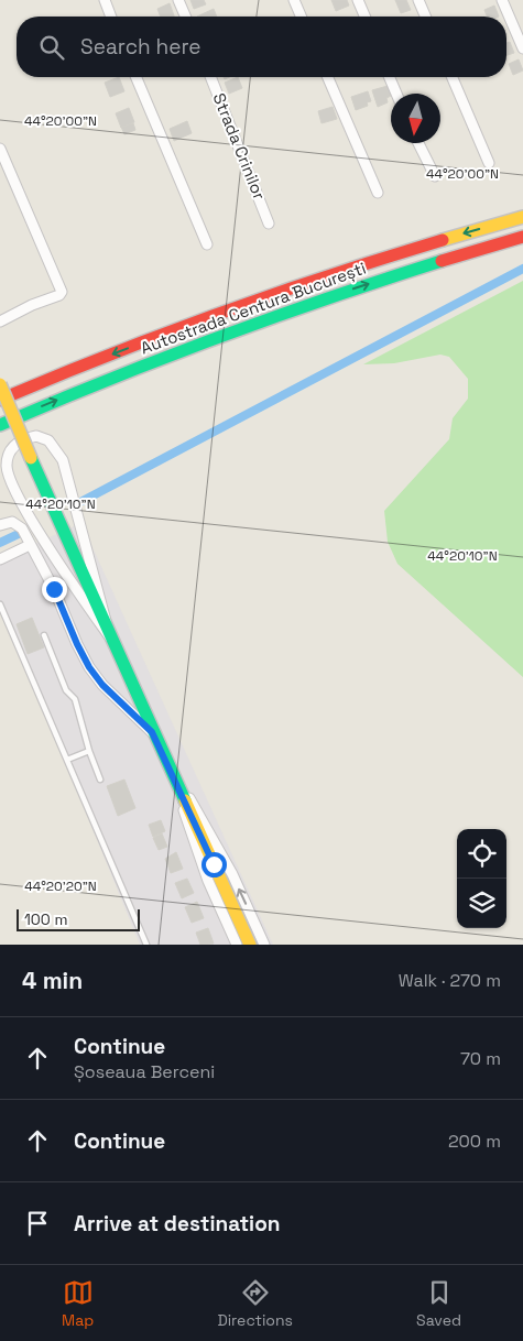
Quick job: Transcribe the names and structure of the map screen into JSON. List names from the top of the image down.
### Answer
{
  "streets": {
    "main road": ["Autostrada Centura București"],
    "street": ["Strada Crinilor"]
  },
  "scale_bar": "100 m",
  "north": "bottom",
  "page": {
    "search": "Search here",
    "scale": "100 m",
    "heading": ["4 min", "Walk · 270 m"],
    "list": [
      ["Continue", "Șoseaua Berceni", "70 m"],
      ["Continue", "200 m"],
      "Arrive at destination"
    ],
    "nav": ["Map", "Directions", "Saved"]
  },
  "coordinates": ["44°20'00\"N", "44°20'10\"N", "44°20'20\"N"]
}
